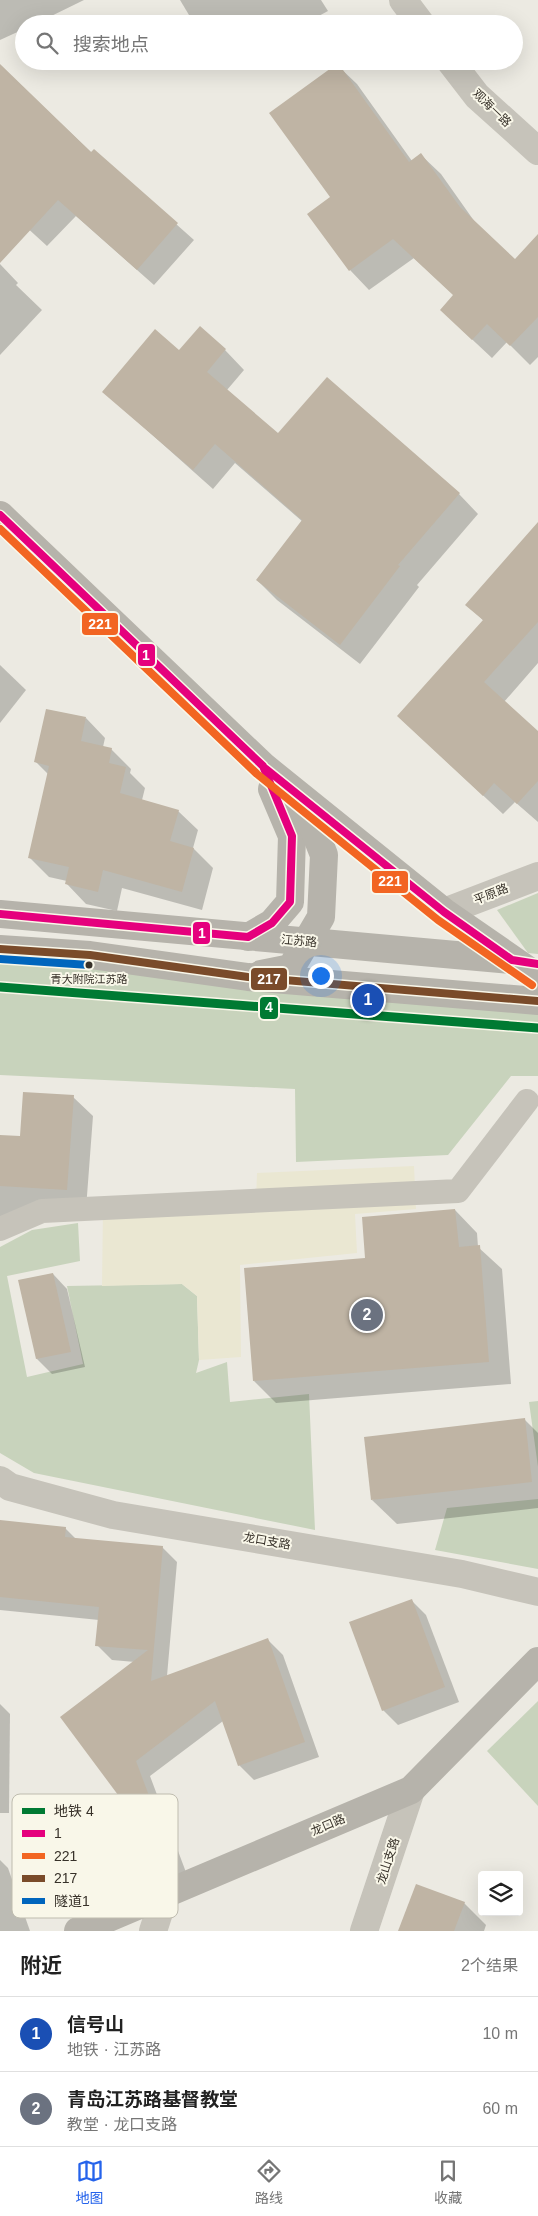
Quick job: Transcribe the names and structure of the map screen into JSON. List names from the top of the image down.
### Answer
{
  "streets": {
    "main road": ["江苏路", "龙口路"],
    "street": [
      "观海一路",
      "平原路",
      "龙口支路",
      "龙山支路"
    ]
  },
  "crossings": [
    ["龙口路", "龙山支路"]
  ],
  "places": ["青大附院江苏路"],
  "lines": [
    "transit line 1",
    "transit line 221",
    "transit line 217",
    "transit line 隧道1",
    "metro line 4"
  ],
  "legend": [
    "地铁 4",
    "1",
    "221",
    "217",
    "隧道1"
  ],
  "page": {
    "search": "搜索地点",
    "pins": ["1", "2"],
    "heading": ["附近", "2个结果"],
    "list": [
      {
        "mark": "1",
        "name": "信号山",
        "note": "地铁 · 江苏路",
        "value": "10 m"
      },
      {
        "mark": "2",
        "name": "青岛江苏路基督教堂",
        "note": "教堂 · 龙口支路",
        "value": "60 m"
      }
    ],
    "nav": ["地图", "路线", "收藏"]
  }
}
